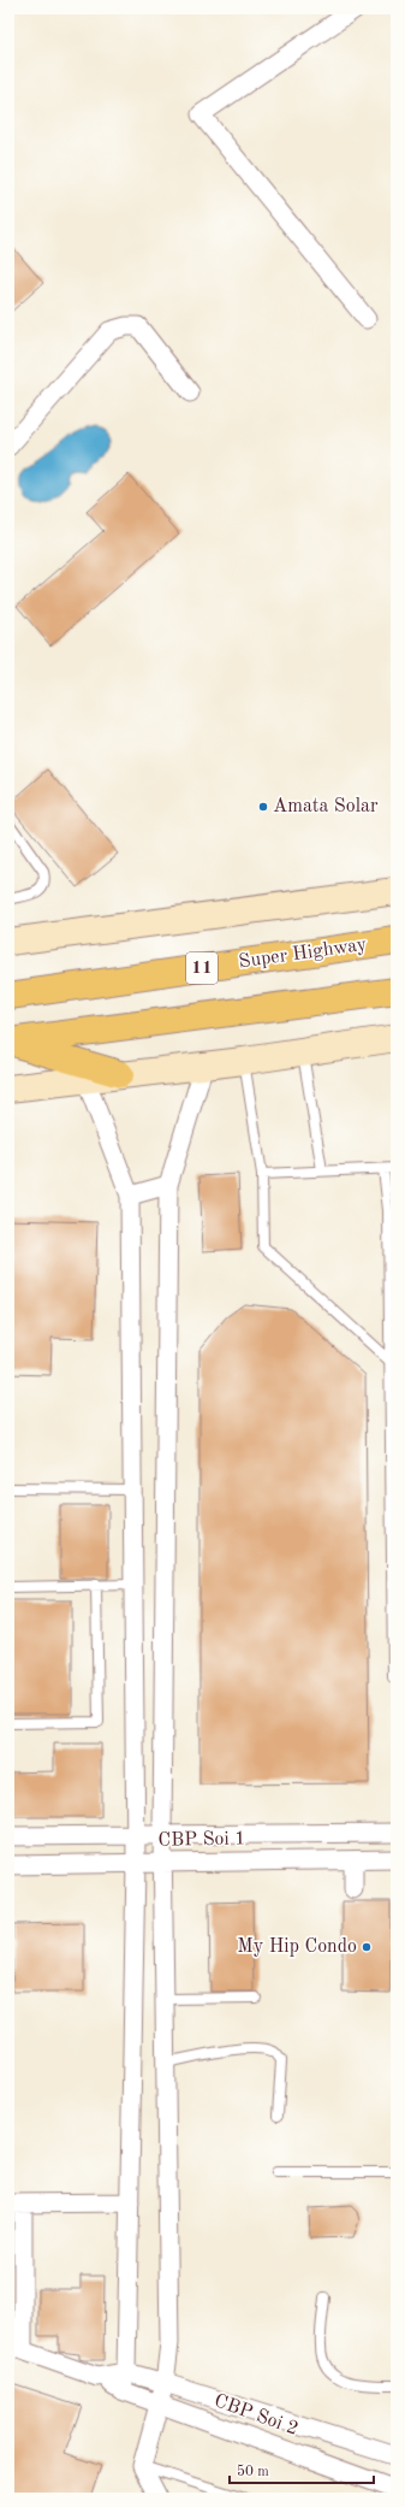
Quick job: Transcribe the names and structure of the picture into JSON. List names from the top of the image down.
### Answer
{
  "streets": {
    "highway": ["Super Highway", "11"],
    "street": ["CBP Soi 1", "CBP Soi 2"]
  },
  "places": ["Amata Solar", "My Hip Condo"],
  "scale_bar": "50 m"
}
